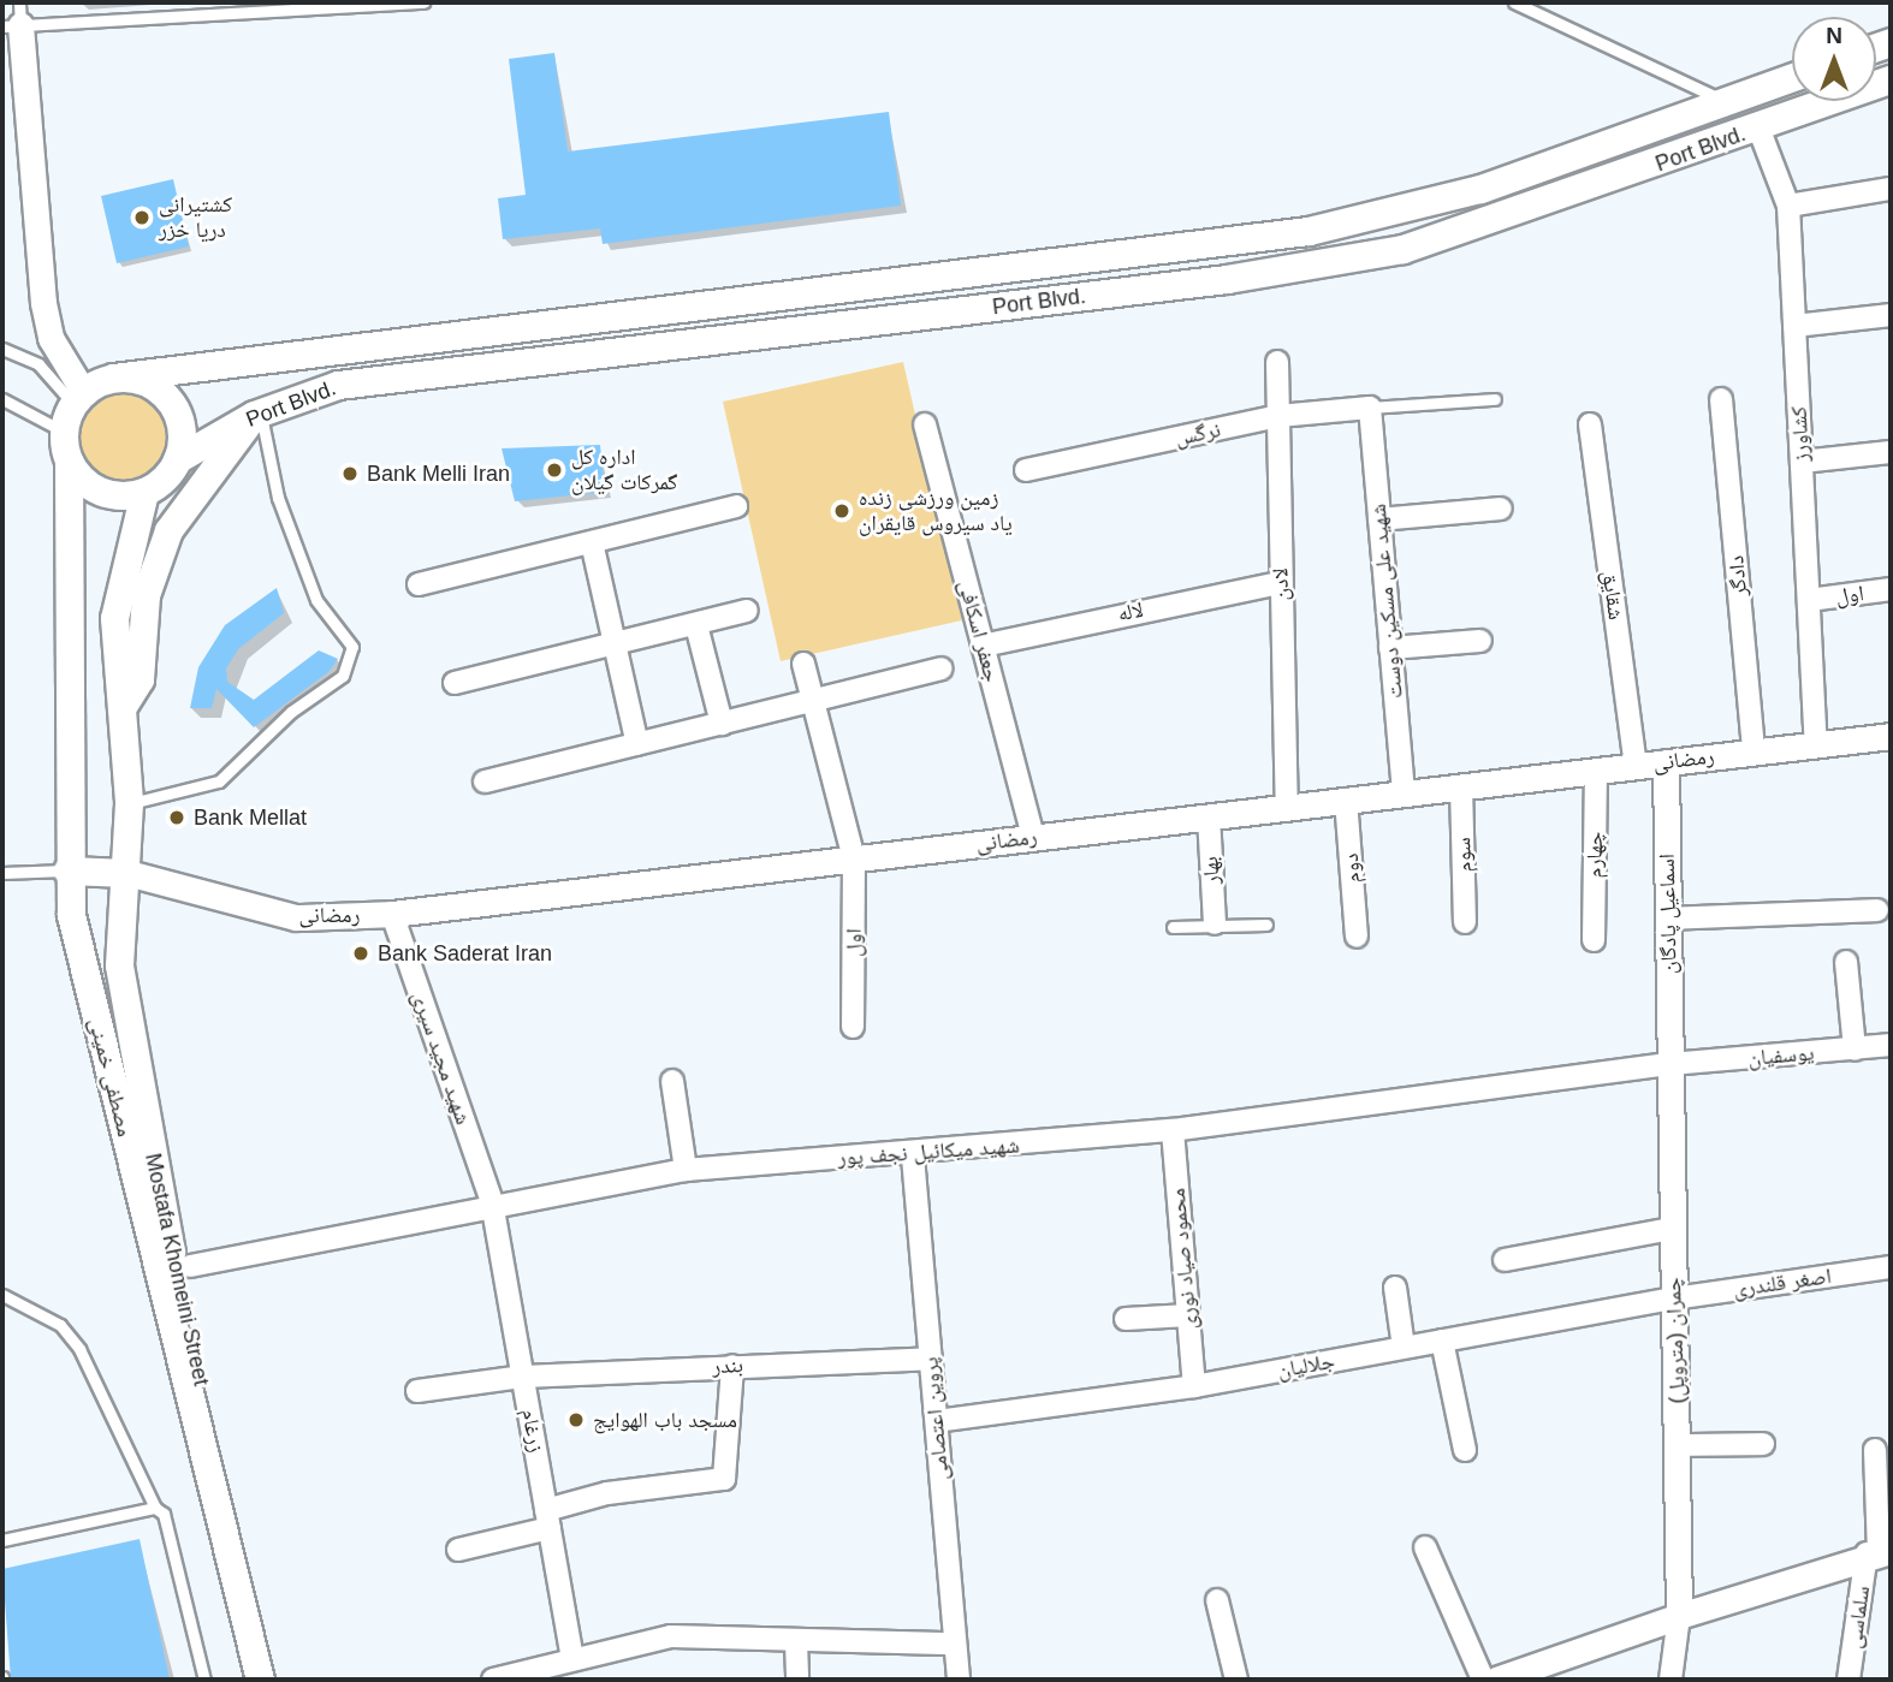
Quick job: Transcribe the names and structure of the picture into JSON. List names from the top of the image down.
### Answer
{
  "streets": {
    "main road": ["Port Blvd.", "مصطفی خمینی", "Mostafa Khomeini Street"],
    "street": [
      "نرگس",
      "کشاورز",
      "دادگر",
      "لادن",
      "شقایق",
      "اول",
      "شهید علی مسکین دوست",
      "لاله",
      "جعفر اسکافی",
      "رمضانی",
      "سوم",
      "چهارم",
      "دوم",
      "بهار",
      "اسماعیل پادگان",
      "یوسفیان",
      "شهید مجید سیری",
      "شهید میکائیل نجف پور",
      "محمود صیاد نوری",
      "اصغر قلندری",
      "چمران (متروپل)",
      "بندر",
      "جلالیان",
      "پروین اعتصامی",
      "زرغام",
      "سلماسی"
    ]
  },
  "crossings": [
    ["Port Blvd.", "کشاورز"],
    ["Port Blvd.", "مصطفی خمینی"],
    ["نرگس", "لادن"],
    ["نرگس", "شهید علی مسکین دوست"],
    ["کشاورز", "اول"],
    ["کشاورز", "رمضانی"],
    ["دادگر", "رمضانی"],
    ["لادن", "لاله"],
    ["لادن", "رمضانی"],
    ["شقایق", "رمضانی"],
    ["اول", "رمضانی"],
    ["شهید علی مسکین دوست", "رمضانی"],
    ["لاله", "جعفر اسکافی"],
    ["جعفر اسکافی", "رمضانی"],
    ["رمضانی", "سوم"],
    ["رمضانی", "چهارم"],
    ["رمضانی", "دوم"],
    ["رمضانی", "بهار"],
    ["رمضانی", "اسماعیل پادگان"],
    ["رمضانی", "شهید مجید سیری"],
    ["رمضانی", "Mostafa Khomeini Street"],
    ["اسماعیل پادگان", "یوسفیان"],
    ["اسماعیل پادگان", "شهید میکائیل نجف پور"],
    ["اسماعیل پادگان", "چمران (متروپل)"],
    ["یوسفیان", "شهید میکائیل نجف پور"],
    ["یوسفیان", "چمران (متروپل)"],
    ["شهید مجید سیری", "شهید میکائیل نجف پور"],
    ["شهید مجید سیری", "زرغام"],
    ["شهید میکائیل نجف پور", "محمود صیاد نوری"],
    ["شهید میکائیل نجف پور", "چمران (متروپل)"],
    ["شهید میکائیل نجف پور", "پروین اعتصامی"],
    ["شهید میکائیل نجف پور", "زرغام"],
    ["محمود صیاد نوری", "جلالیان"],
    ["اصغر قلندری", "چمران (متروپل)"],
    ["اصغر قلندری", "جلالیان"],
    ["چمران (متروپل)", "جلالیان"],
    ["بندر", "پروین اعتصامی"],
    ["بندر", "زرغام"],
    ["جلالیان", "پروین اعتصامی"]
  ],
  "places": [
    "کشتیرانی دریا خزر",
    "اداره کل گمرکات گیلان",
    "Bank Melli Iran",
    "زمین ورزشی زنده یاد سیروس قایقران",
    "Bank Mellat",
    "Bank Saderat Iran",
    "مسجد باب الهوایج"
  ],
  "north": "top"
}
